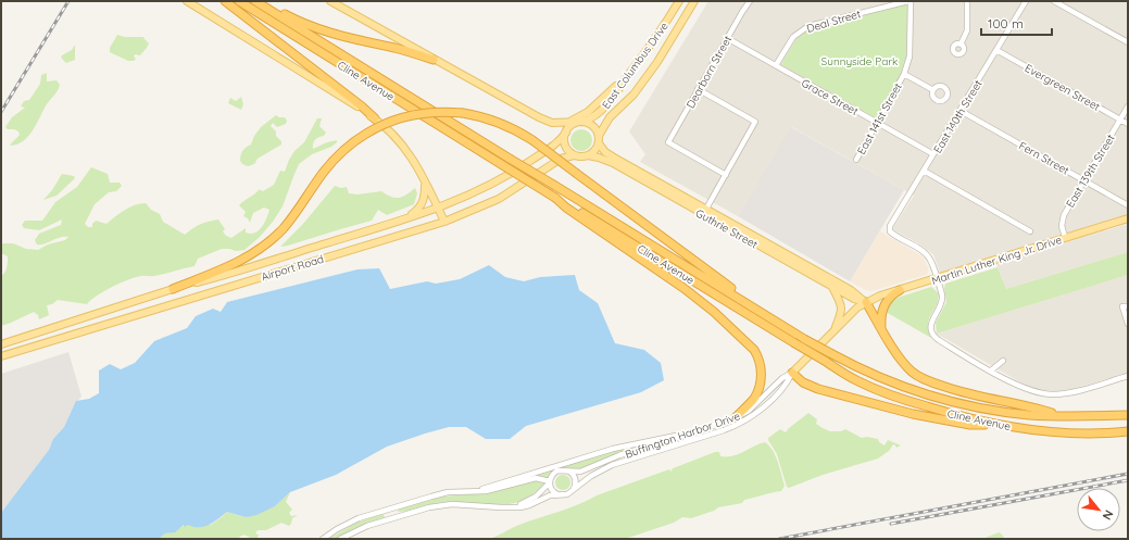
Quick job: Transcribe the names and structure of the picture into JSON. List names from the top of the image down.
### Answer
{
  "streets": {
    "highway": ["Cline Avenue"],
    "main road": [
      "East Columbus Drive",
      "Guthrie Street",
      "Martin Luther King Jr. Drive",
      "Airport Road"
    ],
    "street": [
      "Deal Street",
      "Dearborn Street",
      "Evergreen Street",
      "Grace Street",
      "East 140th Street",
      "East 141st Street",
      "Fern Street",
      "East 139th Street",
      "Buffington Harbor Drive"
    ]
  },
  "crossings": [
    ["Deal Street", "Grace Street"],
    ["Deal Street", "East 141st Street"],
    ["East Columbus Drive", "Guthrie Street"],
    ["East Columbus Drive", "Airport Road"],
    ["Dearborn Street", "Grace Street"],
    ["Evergreen Street", "East 140th Street"],
    ["Evergreen Street", "East 139th Street"],
    ["Grace Street", "East 140th Street"],
    ["Grace Street", "East 141st Street"],
    ["East 140th Street", "Fern Street"],
    ["East 140th Street", "Martin Luther King Jr. Drive"],
    ["Fern Street", "East 139th Street"],
    ["East 139th Street", "Martin Luther King Jr. Drive"],
    ["Guthrie Street", "Martin Luther King Jr. Drive"],
    ["Guthrie Street", "Airport Road"]
  ],
  "parks": ["Sunnyside Park"],
  "scale_bar": "100 m",
  "north": "bottom right"
}
